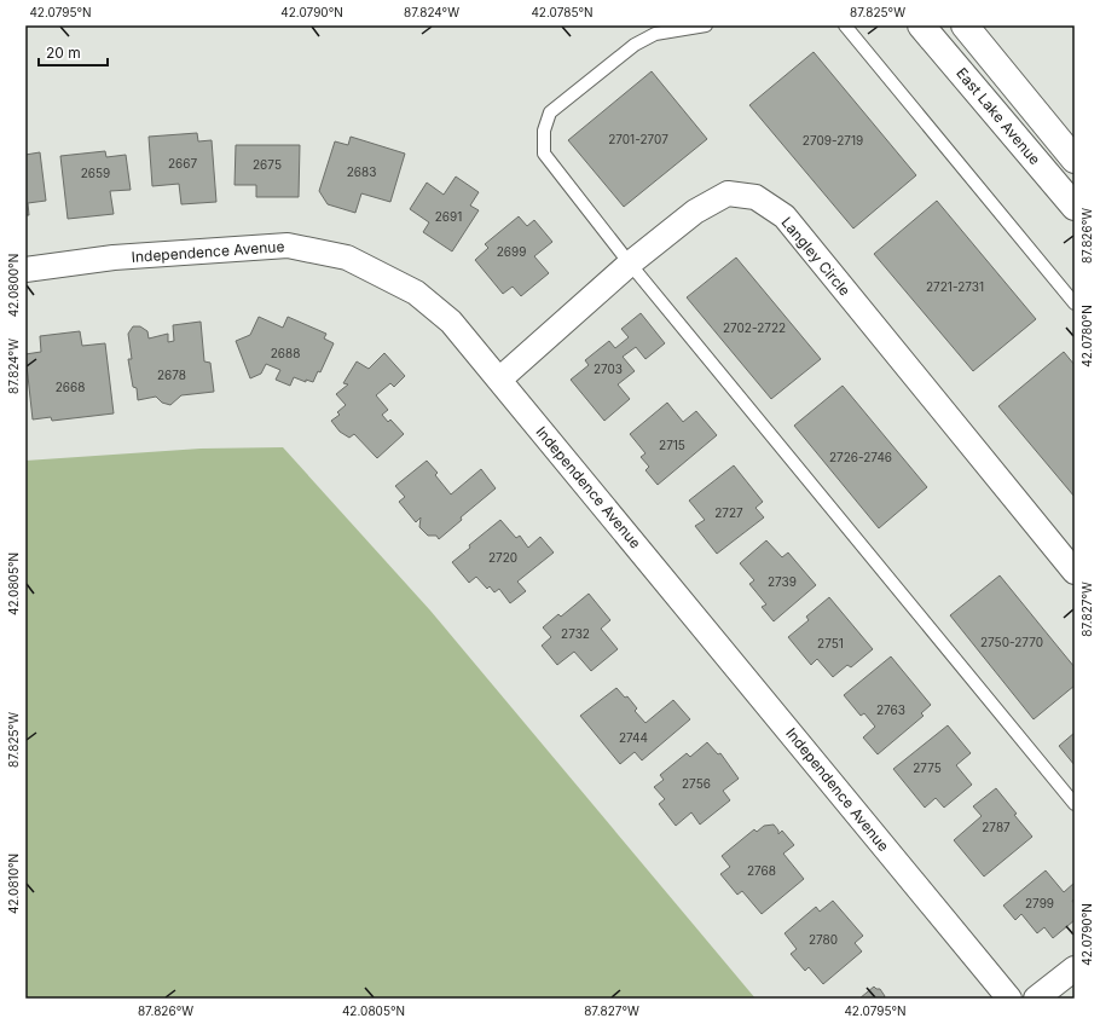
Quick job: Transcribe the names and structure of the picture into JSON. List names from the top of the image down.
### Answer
{
  "streets": {
    "main road": ["East Lake Avenue"],
    "street": ["Independence Avenue", "Langley Circle"]
  },
  "crossings": [
    ["Independence Avenue", "Langley Circle"]
  ],
  "house_numbers": [
    "2701-2707",
    "2709-2719",
    "2667",
    "2675",
    "2683",
    "2659",
    "2691",
    "2699",
    "2721-2731",
    "2702-2722",
    "2688",
    "2703",
    "2678",
    "2668",
    "2715",
    "2726-2746",
    "2727",
    "2720",
    "2739",
    "2732",
    "2750-2770",
    "2751",
    "2763",
    "2744",
    "2775",
    "2756",
    "2787",
    "2768",
    "2799",
    "2780"
  ],
  "scale_bar": "20 m",
  "coordinates": [
    "42.0795°N",
    "42.0790°N",
    "87.824°W",
    "42.0785°N",
    "87.825°W",
    "87.826°W",
    "42.0800°N",
    "42.0780°N",
    "42.0805°N",
    "87.827°W",
    "42.0810°N"
  ]
}
